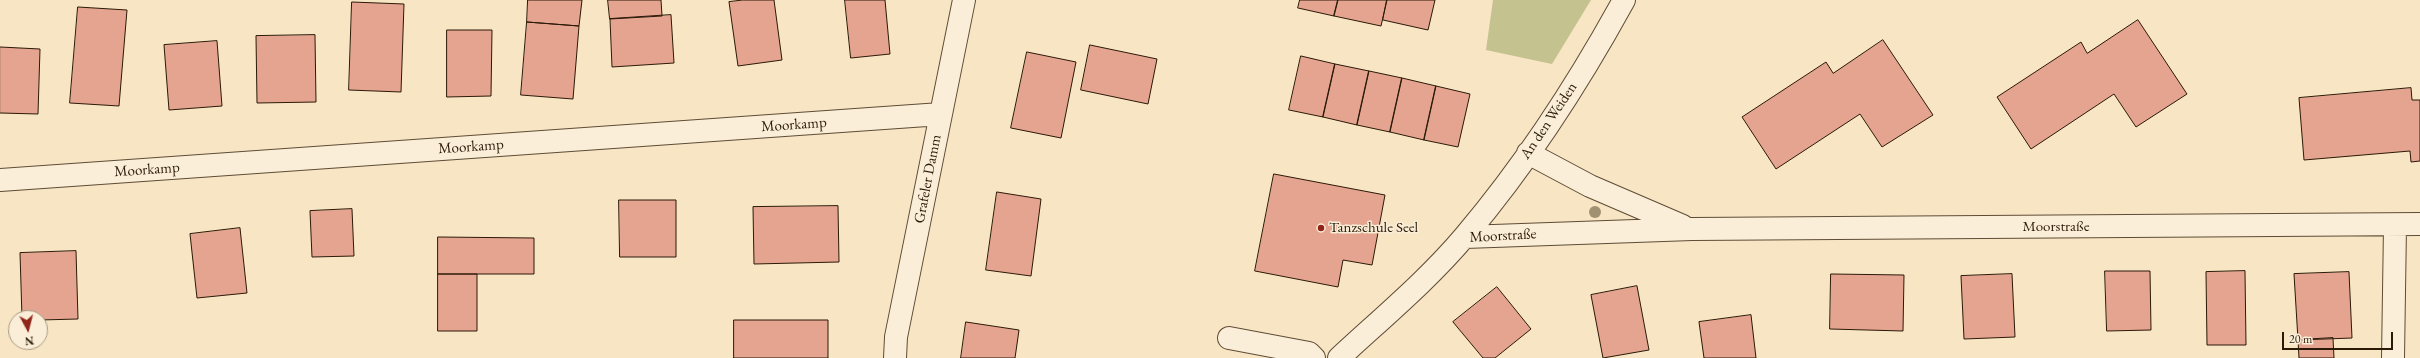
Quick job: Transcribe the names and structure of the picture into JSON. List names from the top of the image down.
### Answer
{
  "streets": {
    "street": [
      "An den Weiden",
      "Moorkamp",
      "Grafeler Damm",
      "Moorstraße"
    ]
  },
  "crossings": [
    ["An den Weiden", "Moorstraße"],
    ["Moorkamp", "Grafeler Damm"]
  ],
  "places": ["Tanzschule Seel"],
  "scale_bar": "20 m",
  "north": "bottom"
}
